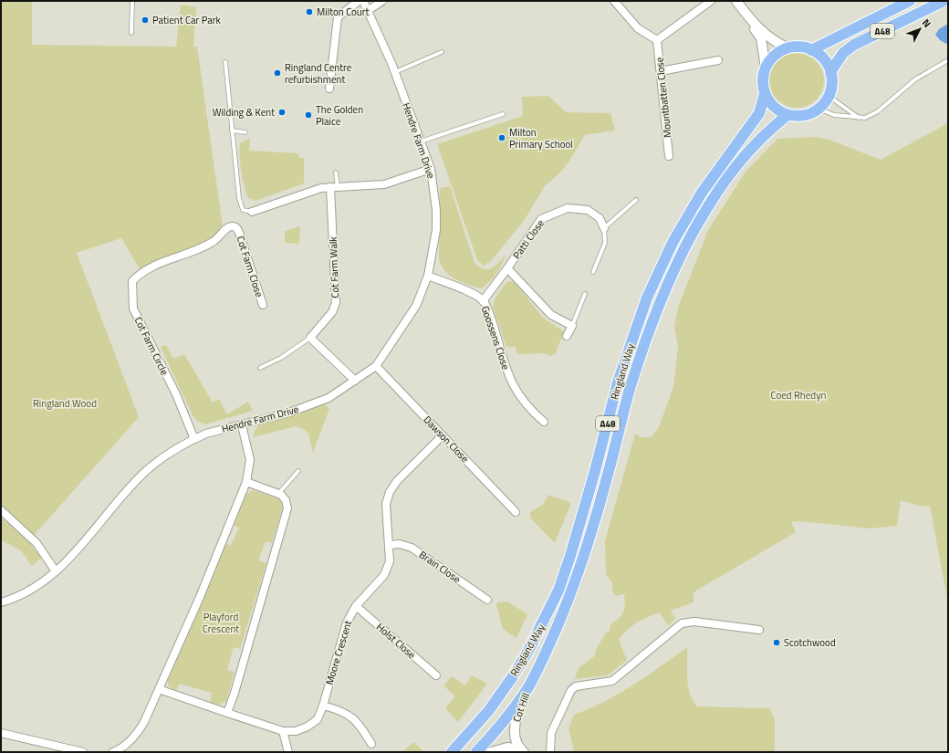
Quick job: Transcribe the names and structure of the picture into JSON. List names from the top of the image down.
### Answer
{
  "streets": {
    "main road": ["A48", "Ringland Way"],
    "street": [
      "Mountbatten Close",
      "Hendre Farm Drive",
      "Patti Close",
      "Cot Farm Close",
      "Cot Farm Walk",
      "Goossens Close",
      "Cot Farm Circle",
      "Dawson Close",
      "Brain Close",
      "Holst Close",
      "Moore Crescent",
      "Cot Hill"
    ]
  },
  "crossings": [
    ["A48", "Ringland Way"],
    ["Hendre Farm Drive", "Goossens Close"],
    ["Hendre Farm Drive", "Cot Farm Circle"],
    ["Hendre Farm Drive", "Dawson Close"],
    ["Patti Close", "Goossens Close"],
    ["Cot Farm Close", "Cot Farm Circle"],
    ["Ringland Way", "Cot Hill"],
    ["Dawson Close", "Moore Crescent"],
    ["Brain Close", "Moore Crescent"],
    ["Holst Close", "Moore Crescent"]
  ],
  "parks": ["Coed Rhedyn", "Ringland Wood", "Playford Crescent"],
  "places": [
    "Milton Court",
    "Patient Car Park",
    "Ringland Centre refurbishment",
    "Wilding & Kent",
    "The Golden Plaice",
    "Milton Primary School",
    "Scotchwood"
  ],
  "north": "top right"
}
